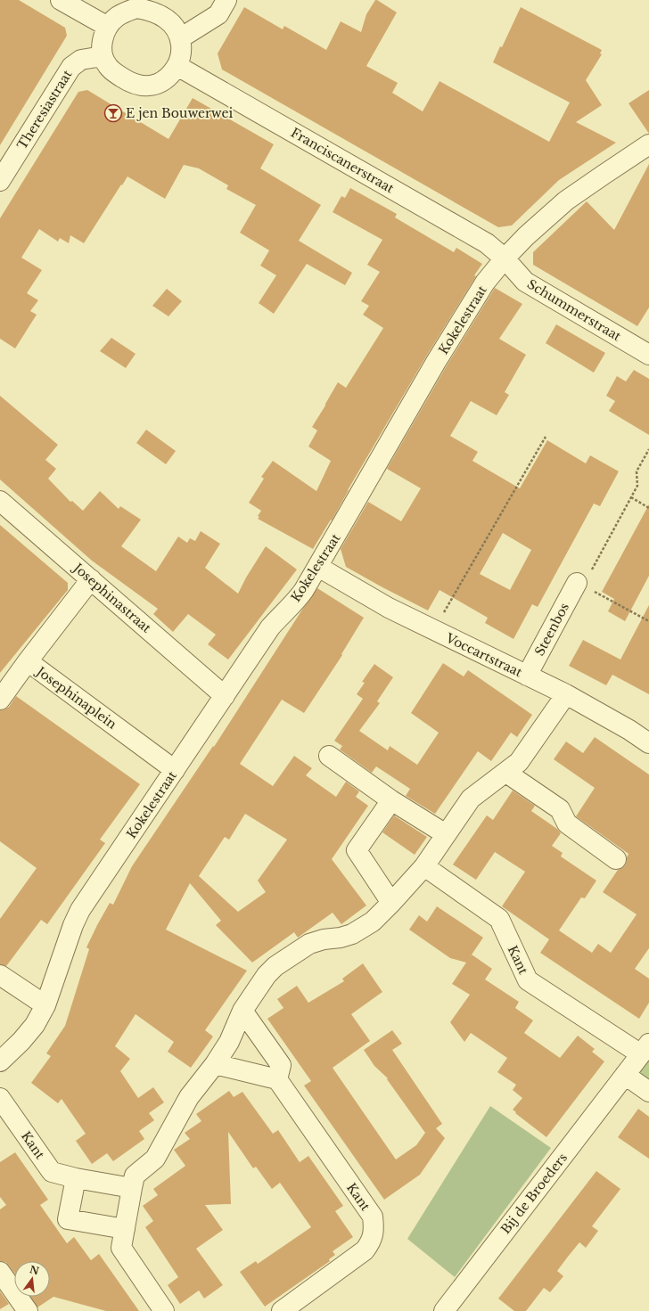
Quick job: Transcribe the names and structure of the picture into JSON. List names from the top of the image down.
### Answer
{
  "streets": {
    "street": [
      "Theresiastraat",
      "Franciscanerstraat",
      "Schummerstraat",
      "Kokelestraat",
      "Josephinastraat",
      "Steenbos",
      "Voccartstraat",
      "Josephinaplein",
      "Kant",
      "Bij de Broeders"
    ]
  },
  "crossings": [
    ["Theresiastraat", "Franciscanerstraat"],
    ["Franciscanerstraat", "Schummerstraat"],
    ["Franciscanerstraat", "Kokelestraat"],
    ["Schummerstraat", "Kokelestraat"],
    ["Kokelestraat", "Josephinastraat"],
    ["Kokelestraat", "Voccartstraat"],
    ["Kokelestraat", "Josephinaplein"],
    ["Josephinastraat", "Josephinaplein"],
    ["Steenbos", "Voccartstraat"],
    ["Kant", "Bij de Broeders"]
  ],
  "places": {
    "bar": ["E jen Bouwerwei"]
  },
  "north": "top"
}
